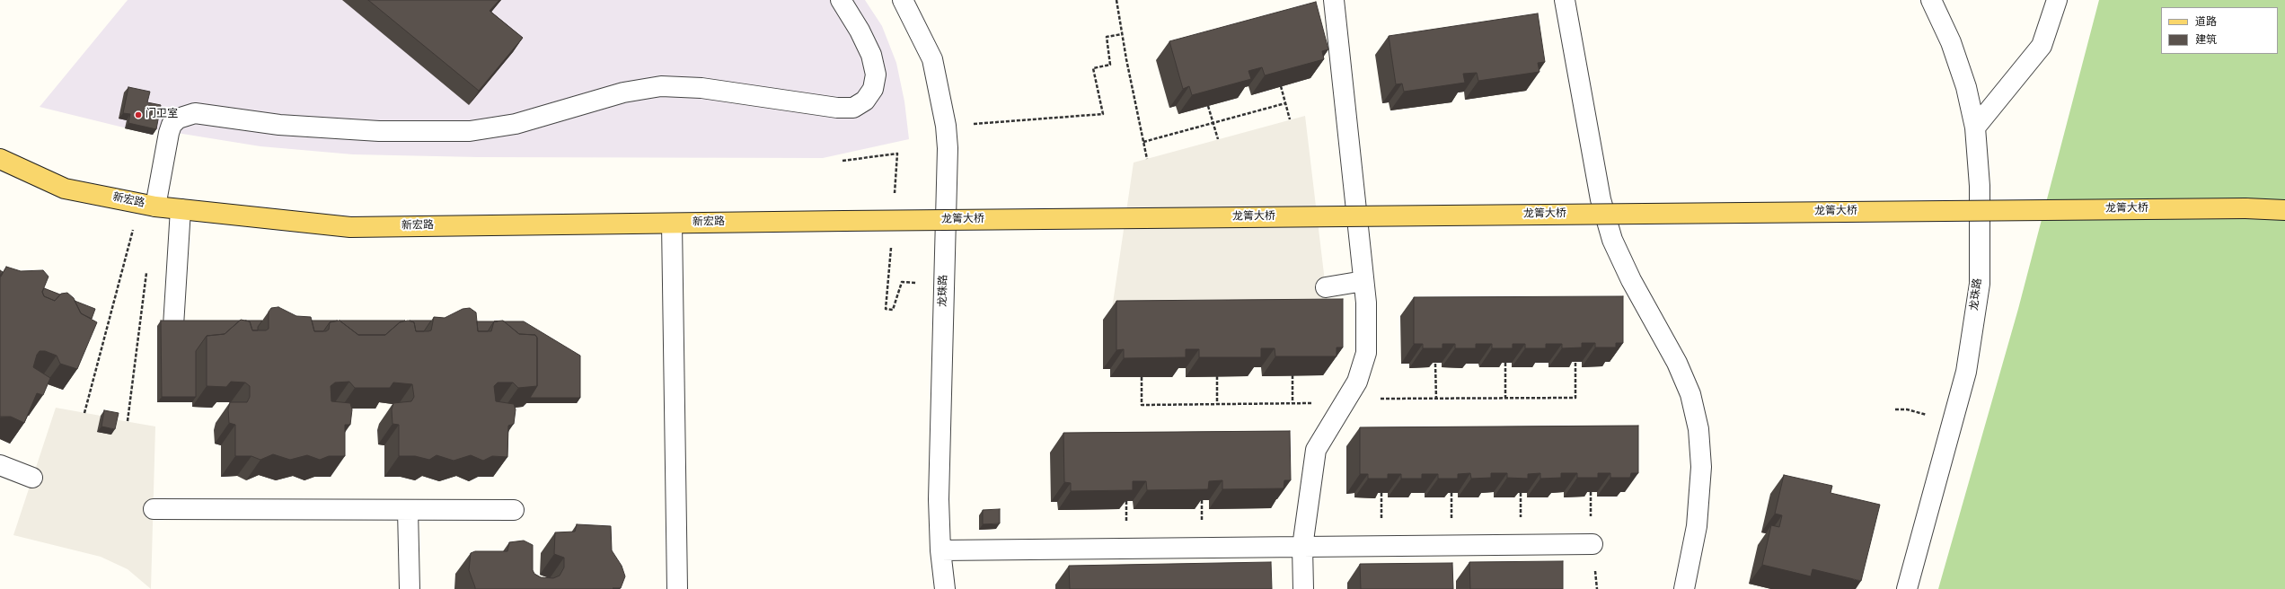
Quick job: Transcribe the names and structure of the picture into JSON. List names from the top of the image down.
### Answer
{
  "streets": {
    "main road": ["新宏路", "龙箐大桥"],
    "street": ["龙珠路"]
  },
  "crossings": [
    ["新宏路", "龙箐大桥"]
  ],
  "places": ["门卫室"],
  "legend": ["道路", "建筑"]
}
